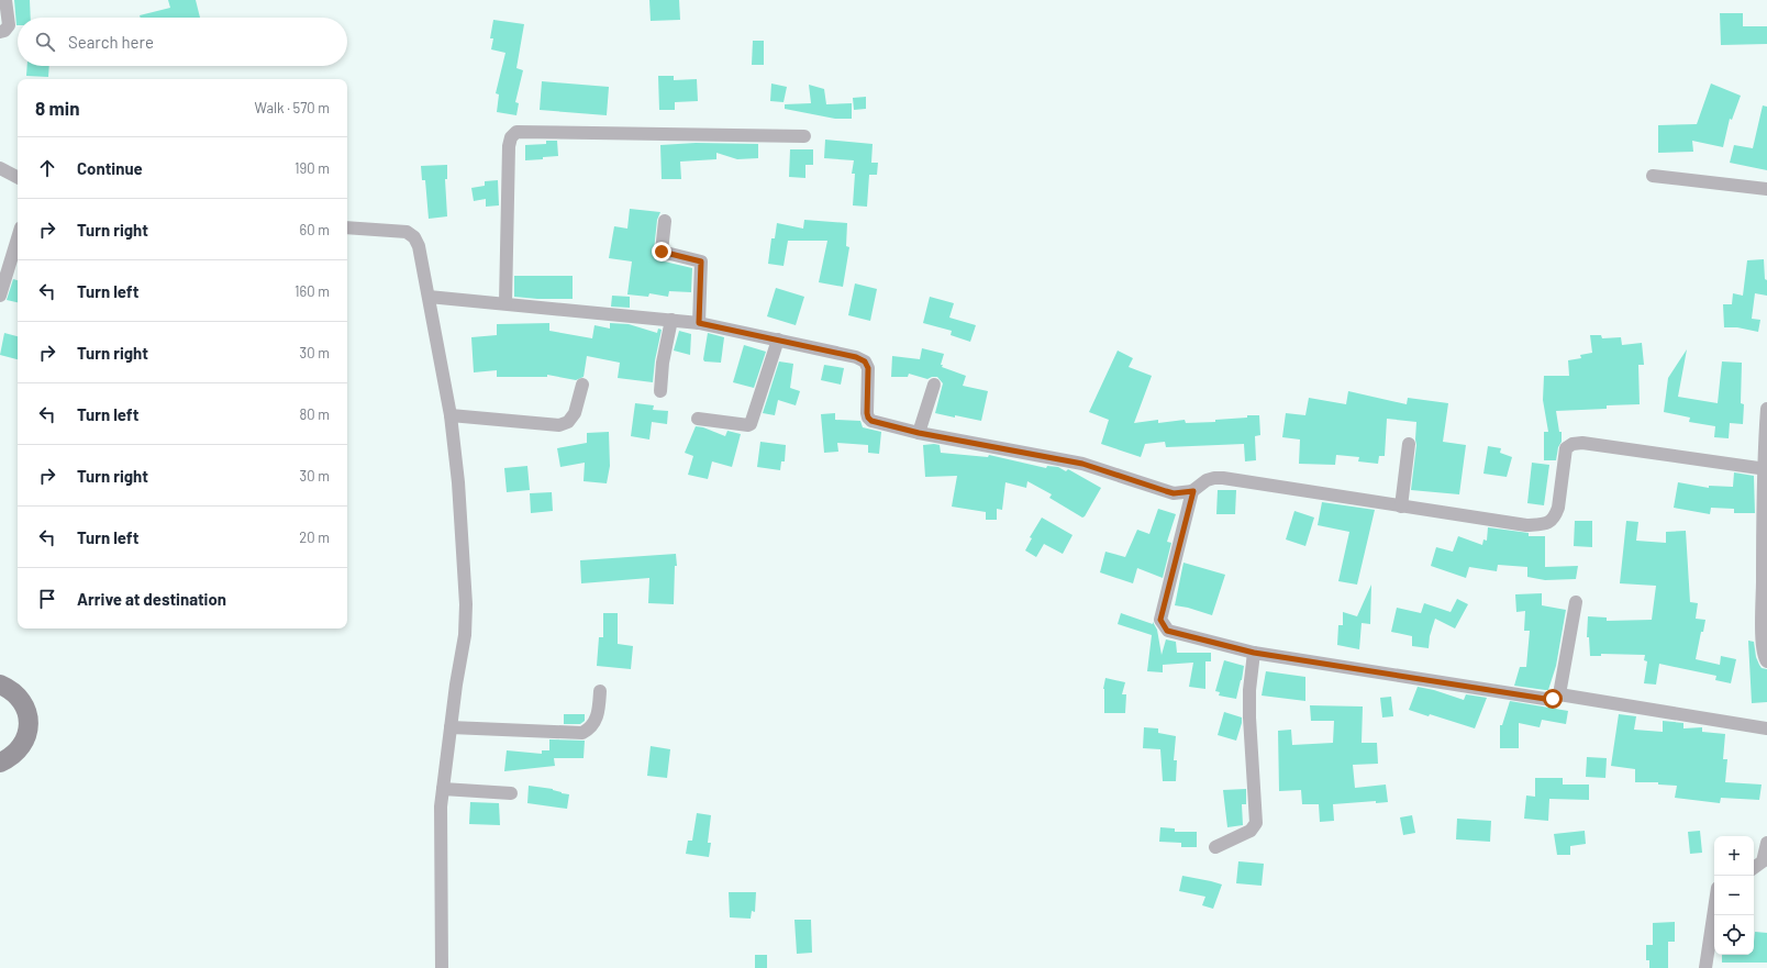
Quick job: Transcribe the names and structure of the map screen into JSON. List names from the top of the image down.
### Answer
{
  "page": {
    "search": "Search here",
    "heading": ["8 min", "Walk · 570 m"],
    "list": [
      ["Continue", "190 m"],
      ["Turn right", "60 m"],
      ["Turn left", "160 m"],
      ["Turn right", "30 m"],
      ["Turn left", "80 m"],
      ["Turn right", "30 m"],
      ["Turn left", "20 m"],
      "Arrive at destination"
    ],
    "map_buttons": ["+", "−"]
  }
}
